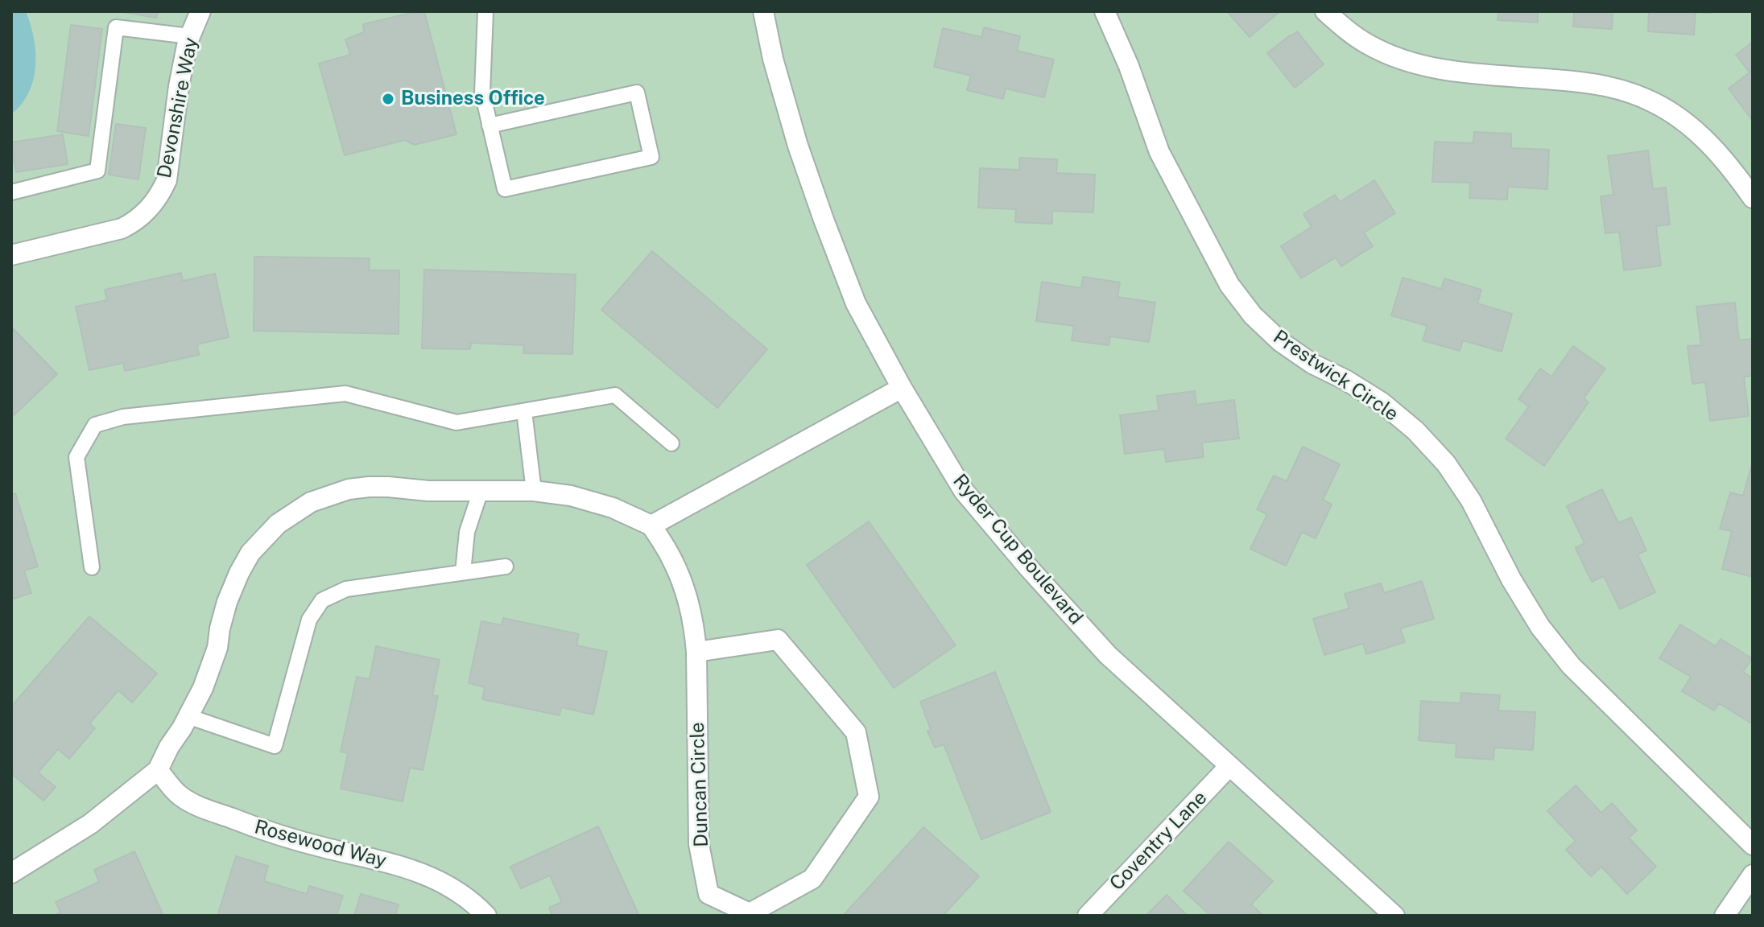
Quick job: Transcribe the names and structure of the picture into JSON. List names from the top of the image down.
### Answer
{
  "streets": {
    "street": [
      "Devonshire Way",
      "Prestwick Circle",
      "Ryder Cup Boulevard",
      "Duncan Circle",
      "Coventry Lane",
      "Rosewood Way"
    ]
  },
  "crossings": [
    ["Ryder Cup Boulevard", "Coventry Lane"]
  ],
  "places": ["Business Office"]
}
